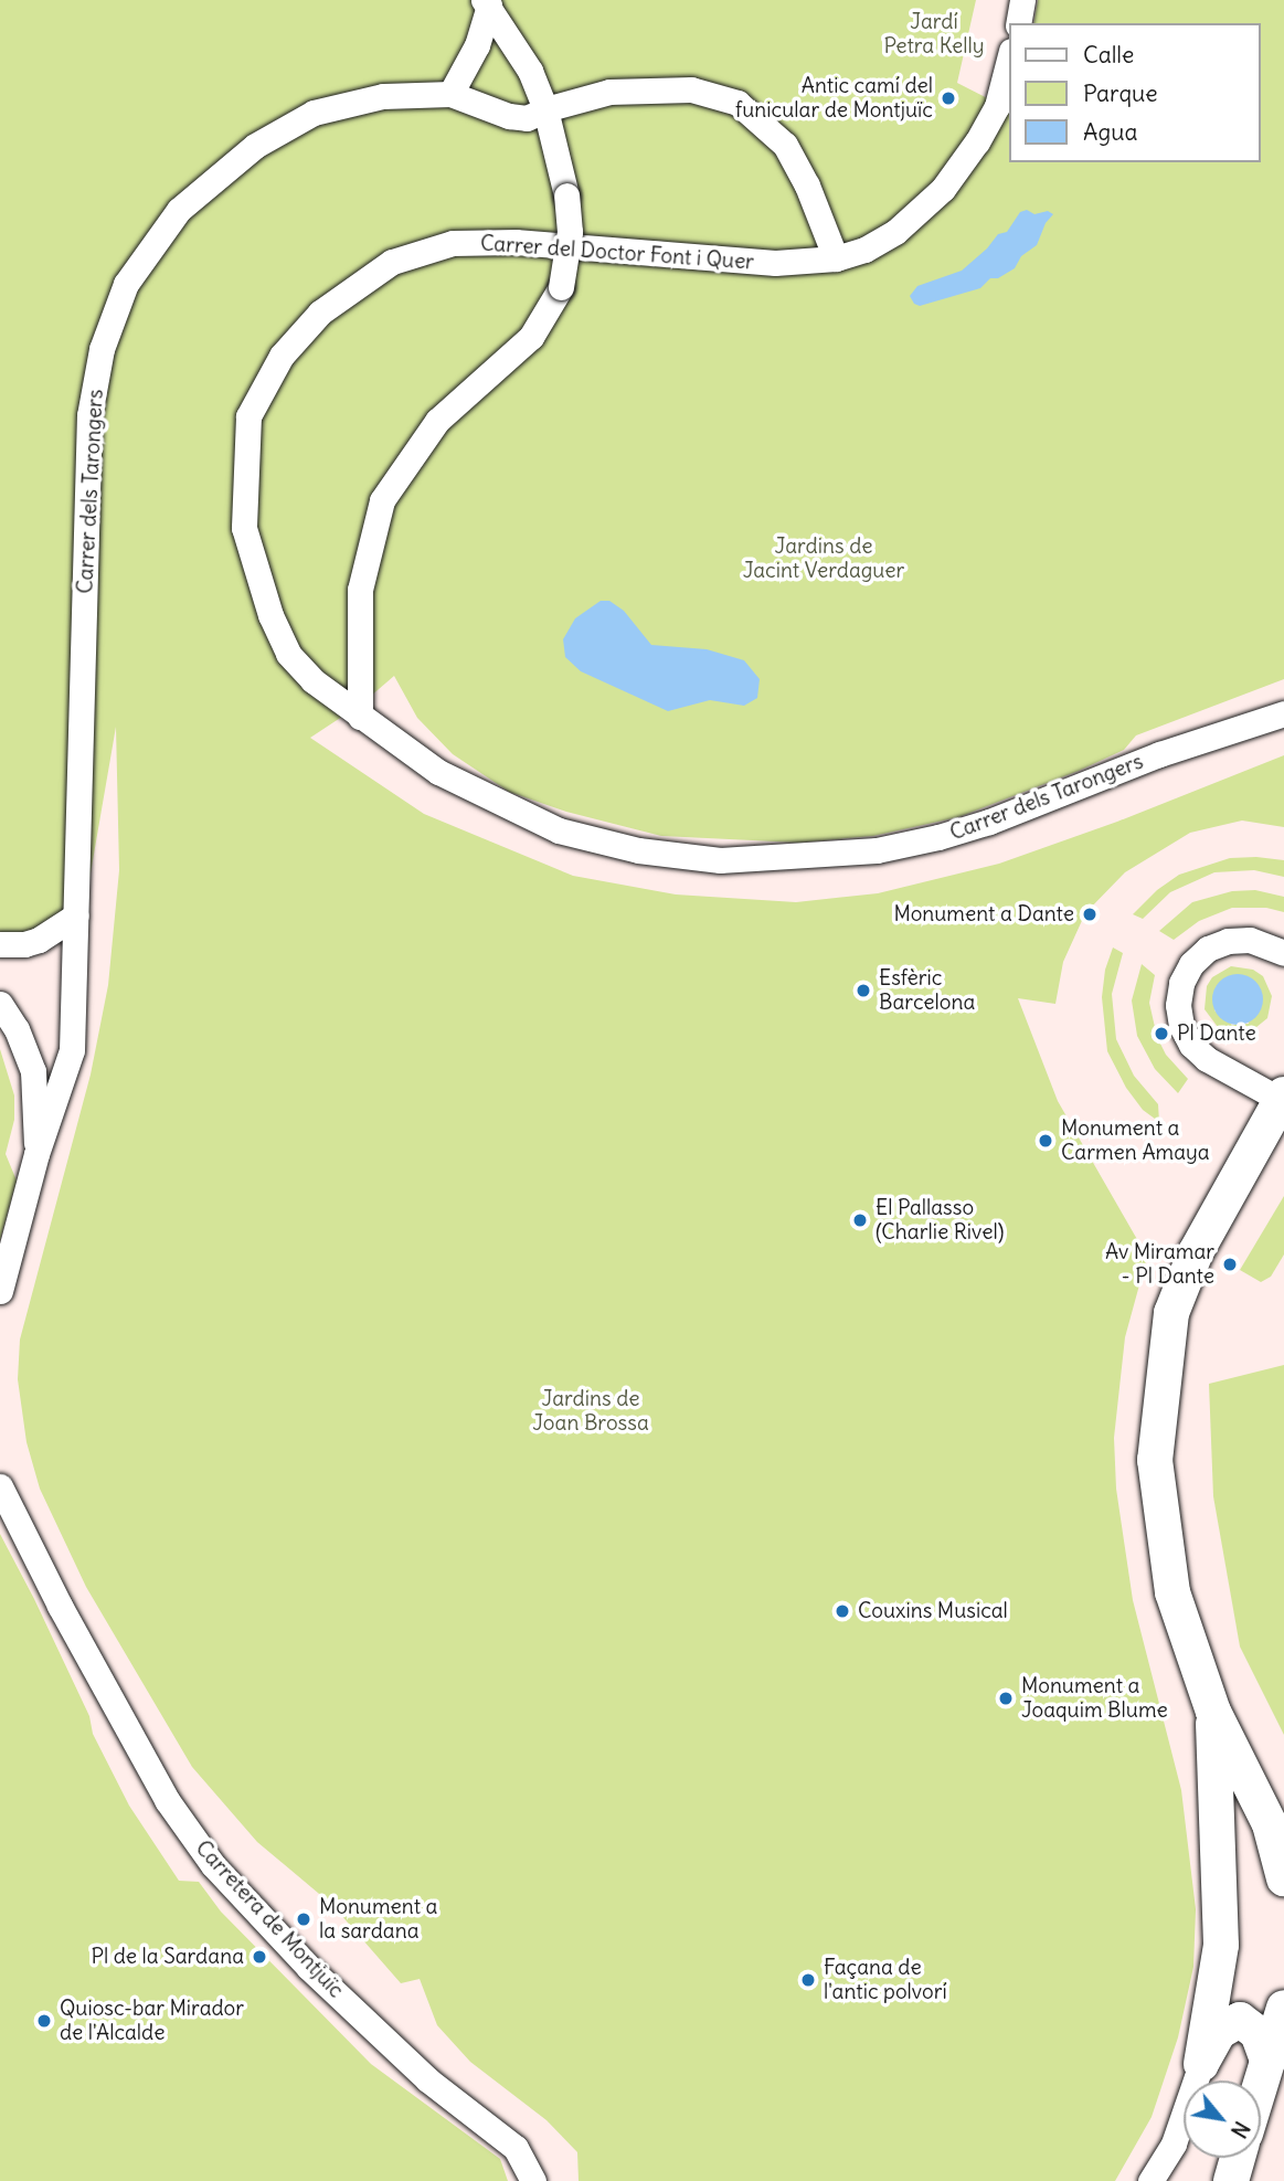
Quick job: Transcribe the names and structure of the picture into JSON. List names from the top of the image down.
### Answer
{
  "streets": {
    "street": ["Carrer del Doctor Font i Quer", "Carrer dels Tarongers", "Carretera de Montjuïc"]
  },
  "crossings": [
    ["Carrer del Doctor Font i Quer", "Carrer dels Tarongers"]
  ],
  "parks": ["Jardí Petra Kelly", "Jardins de Jacint Verdaguer", "Jardins de Joan Brossa"],
  "places": [
    "Antic camí del funicular de Montjuïc",
    "Monument a Dante",
    "Esfèric Barcelona",
    "Pl Dante",
    "Monument a Carmen Amaya",
    "El Pallasso (Charlie Rivel)",
    "Av Miramar - Pl Dante",
    "Couxins Musical",
    "Monument a Joaquim Blume",
    "Monument a la sardana",
    "Pl de la Sardana",
    "Façana de l'antic polvorí",
    "Quiosc-bar Mirador de l'Alcalde"
  ],
  "legend": ["Calle", "Parque", "Agua"],
  "north": "bottom right"
}
